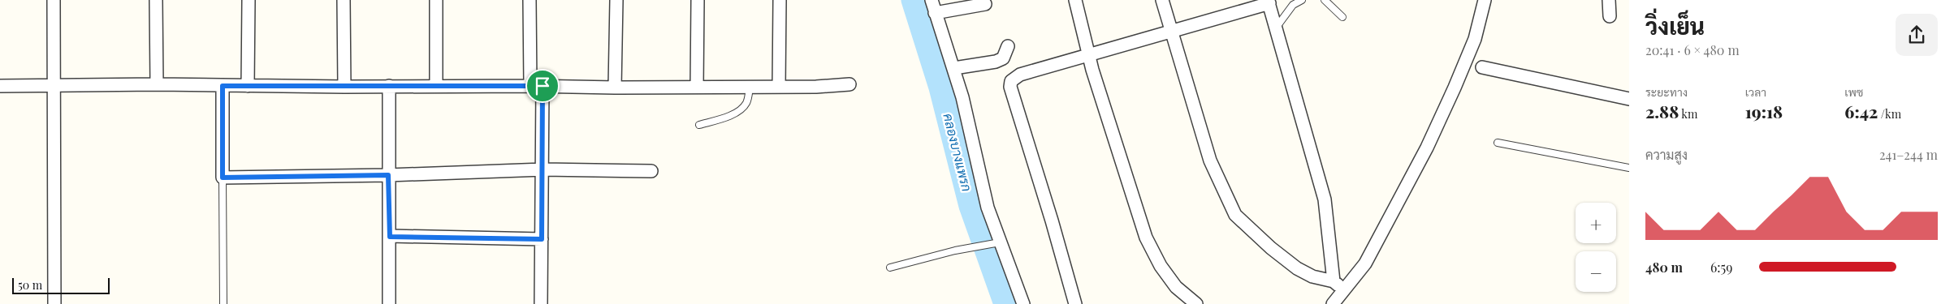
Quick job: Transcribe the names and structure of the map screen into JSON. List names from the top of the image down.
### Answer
{
  "water": ["คลองบางแพรก"],
  "scale_bar": "50 m",
  "page": {
    "heading": ["วิ่งเย็น", "20:41 · 6 × 480 m"],
    "stats": [
      ["ระยะทาง", "2.88 km"],
      ["เวลา", "19:18"],
      ["เพซ", "6:42 /km"]
    ],
    "chart": ["ความสูง", "241–244 m"],
    "map_buttons": ["+", "−"],
    "list": [
      {
        "name": "480 m",
        "note": "6:59"
      }
    ],
    "scale": "50 m"
  }
}
